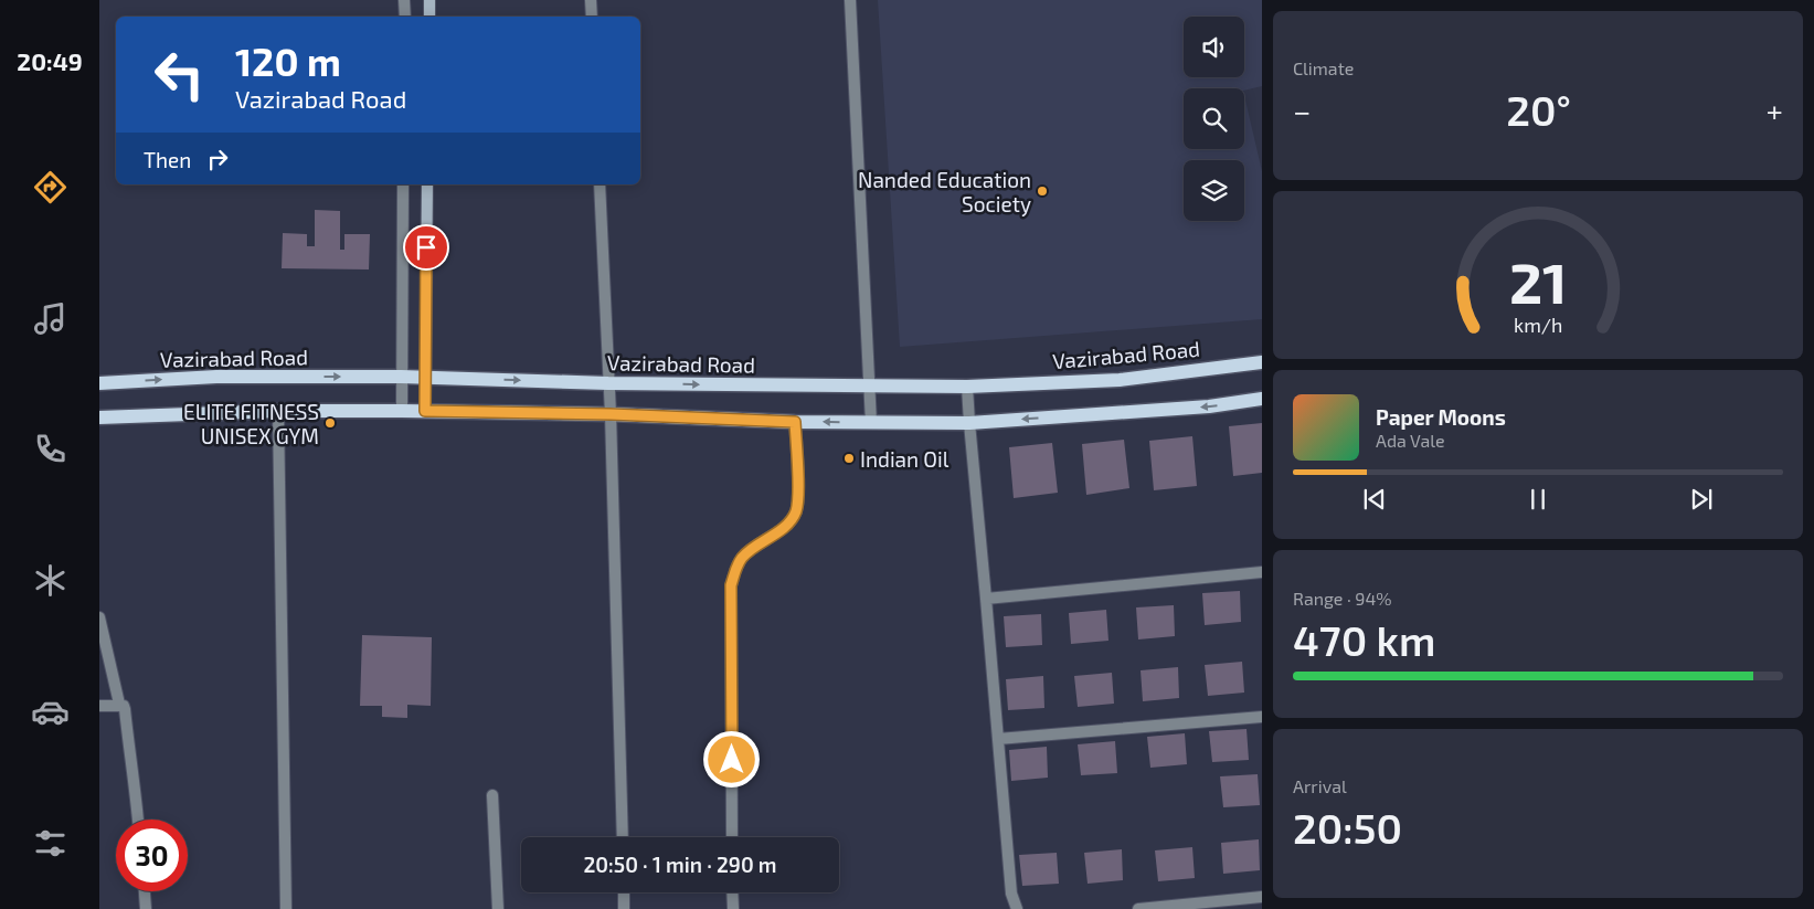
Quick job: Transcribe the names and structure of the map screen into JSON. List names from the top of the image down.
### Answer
{
  "streets": {
    "main road": ["Vazirabad Road"]
  },
  "places": ["Nanded Education Society", "ELITE FITNESS UNISEX GYM", "Indian Oil"],
  "page": {
    "tabs": "20:49",
    "tile": [
      "Climate",
      ["Range · 94%", "470 km"],
      ["Arrival", "20:50"]
    ],
    "turn": ["120 m", "Vazirabad Road"],
    "heat": ["−", "20°", "+"],
    "then": "Then",
    "song": ["Paper Moons", "Ada Vale"],
    "limit": "30",
    "trip": "20:50 · 1 min · 290 m",
    "gauge": ["21", "km/h"]
  }
}
